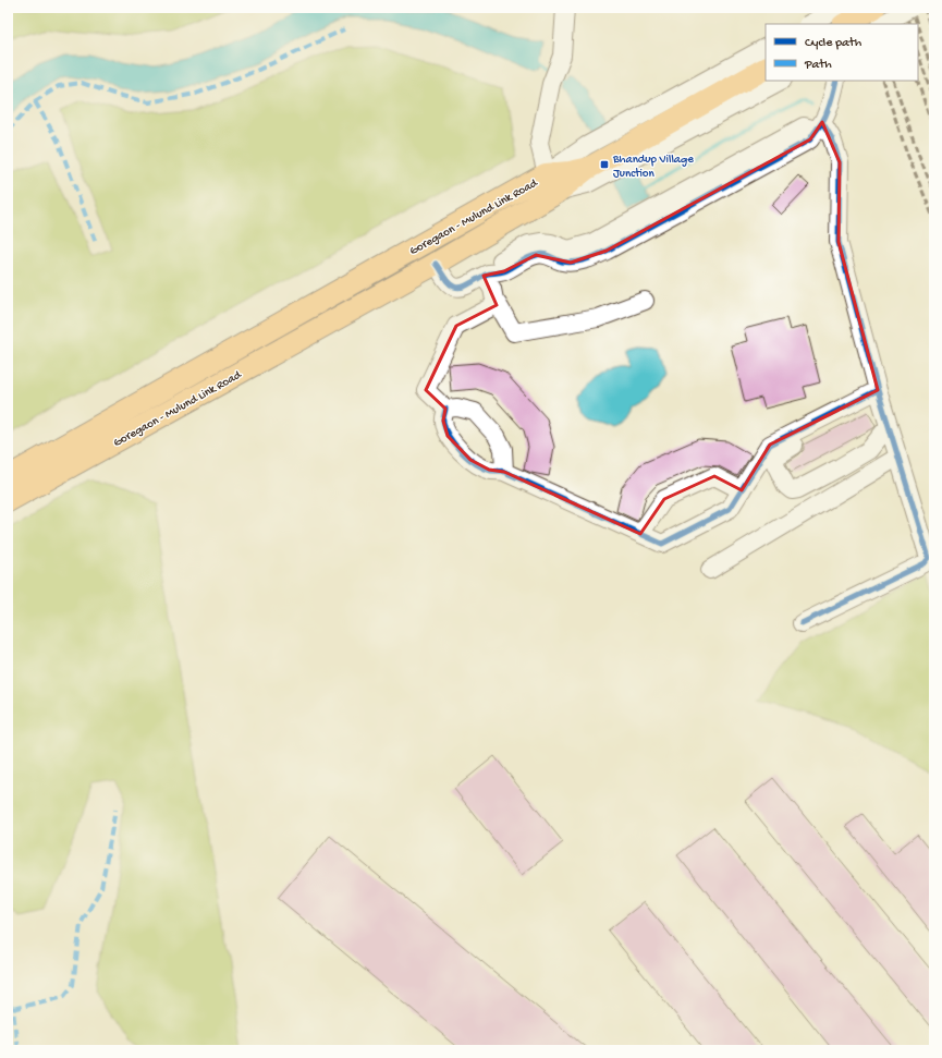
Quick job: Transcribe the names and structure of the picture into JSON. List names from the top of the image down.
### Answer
{
  "streets": {
    "main road": ["Goregaon - Mulund Link Road"]
  },
  "places": {
    "transit": ["Bhandup Village Junction"]
  },
  "legend": ["Cycle path", "Path"]
}
